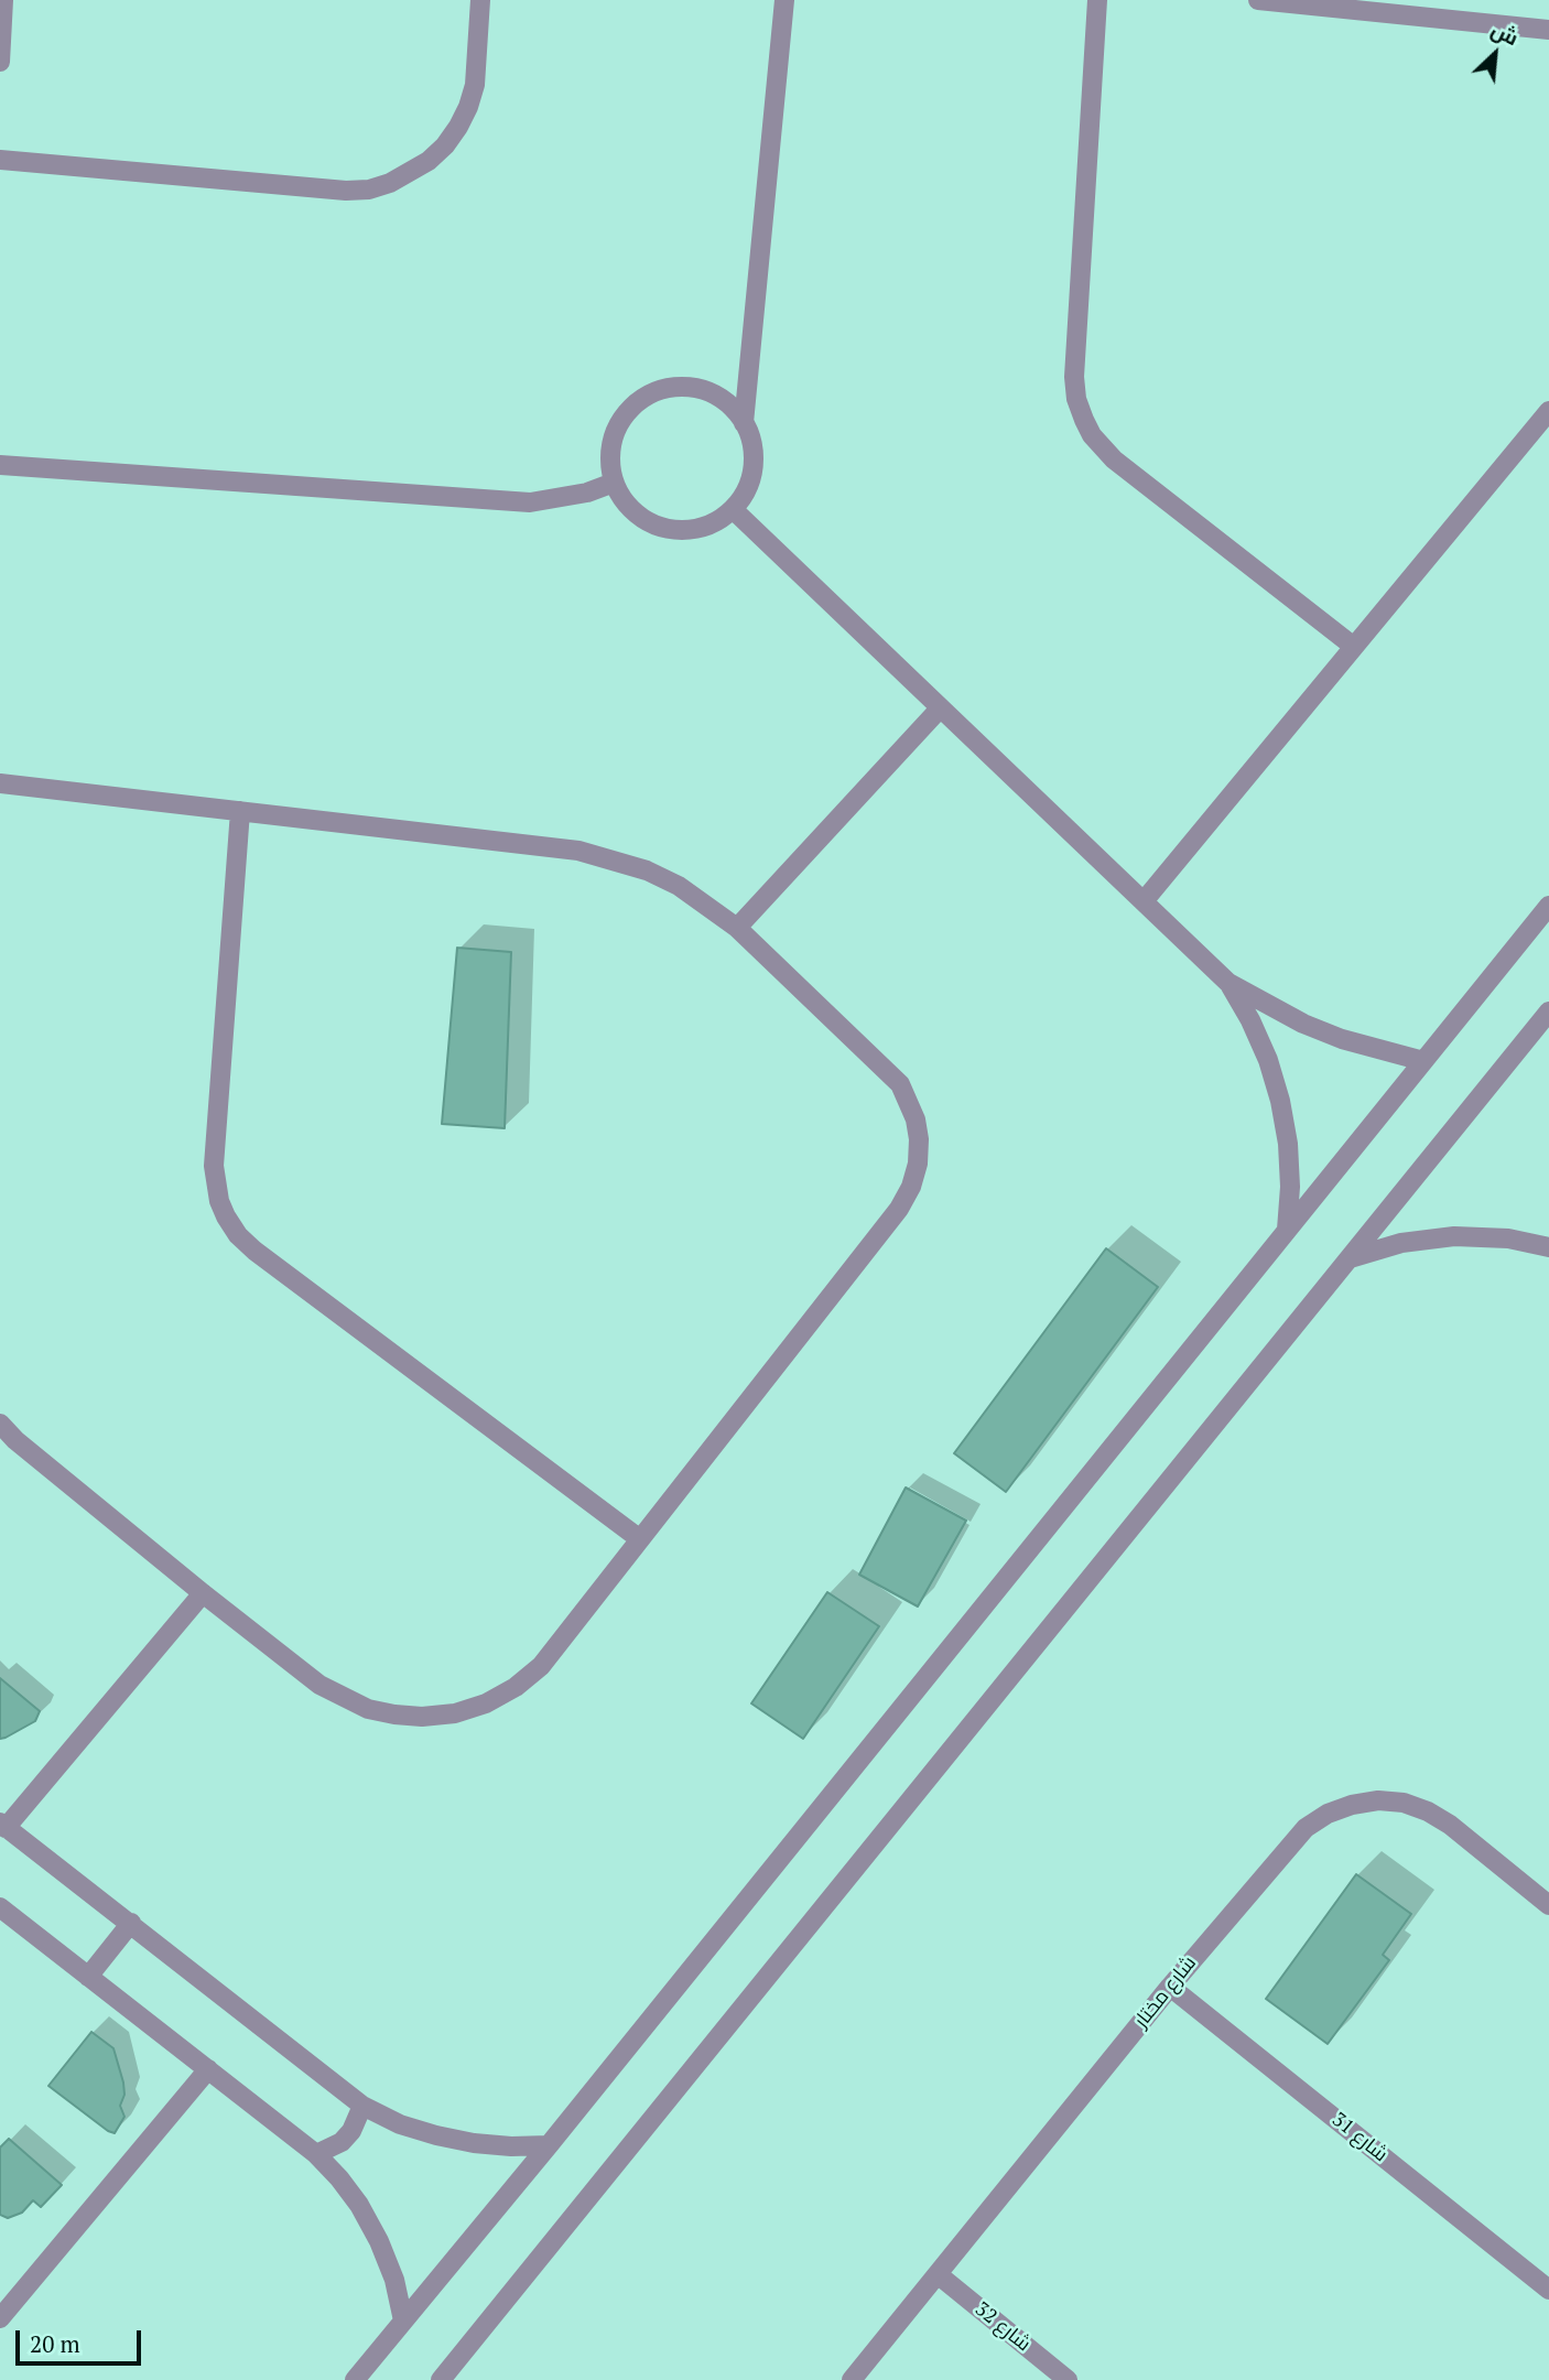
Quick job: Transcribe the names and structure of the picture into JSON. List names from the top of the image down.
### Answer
{
  "streets": {
    "street": ["شارع مختار", "شارع 31", "شارع 32"]
  },
  "crossings": [
    ["شارع مختار", "شارع 31"],
    ["شارع مختار", "شارع 32"]
  ],
  "scale_bar": "20 m",
  "north": "top right"
}
